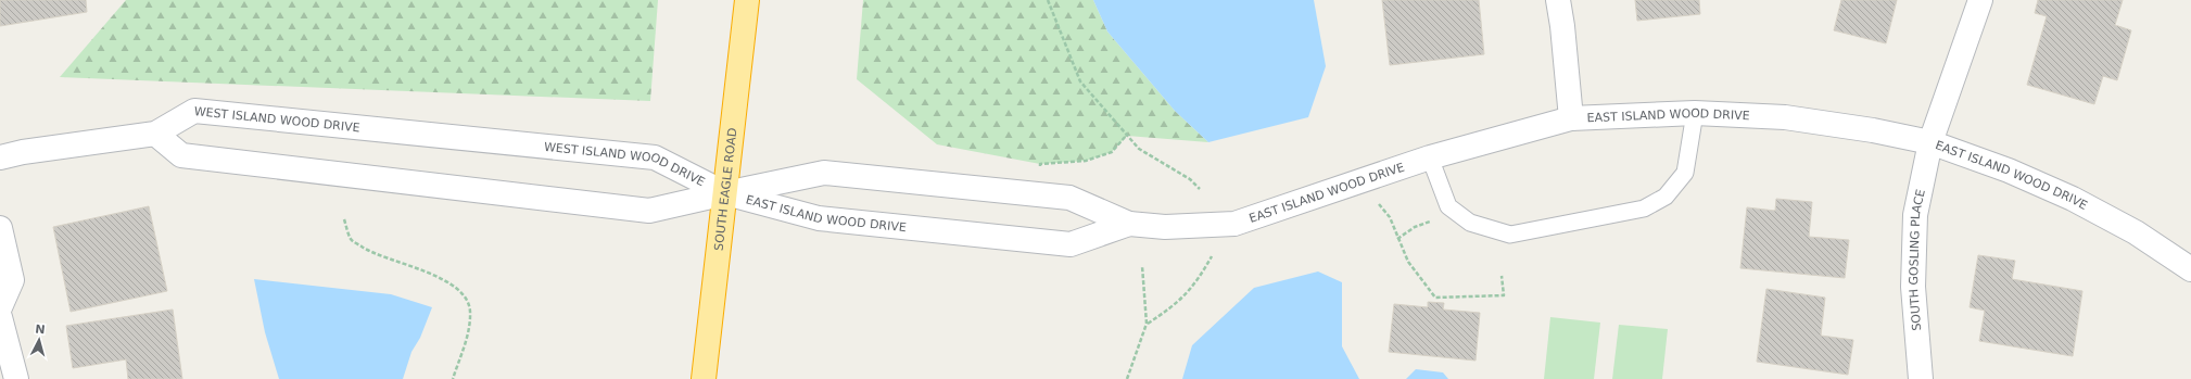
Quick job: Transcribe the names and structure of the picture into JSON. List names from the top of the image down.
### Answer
{
  "streets": {
    "highway": ["SOUTH EAGLE ROAD"],
    "street": ["EAST ISLAND WOOD DRIVE", "WEST ISLAND WOOD DRIVE", "SOUTH GOSLING PLACE"]
  },
  "crossings": [
    ["EAST ISLAND WOOD DRIVE", "WEST ISLAND WOOD DRIVE"],
    ["EAST ISLAND WOOD DRIVE", "SOUTH EAGLE ROAD"],
    ["EAST ISLAND WOOD DRIVE", "SOUTH GOSLING PLACE"],
    ["WEST ISLAND WOOD DRIVE", "SOUTH EAGLE ROAD"]
  ],
  "north": "top"
}
